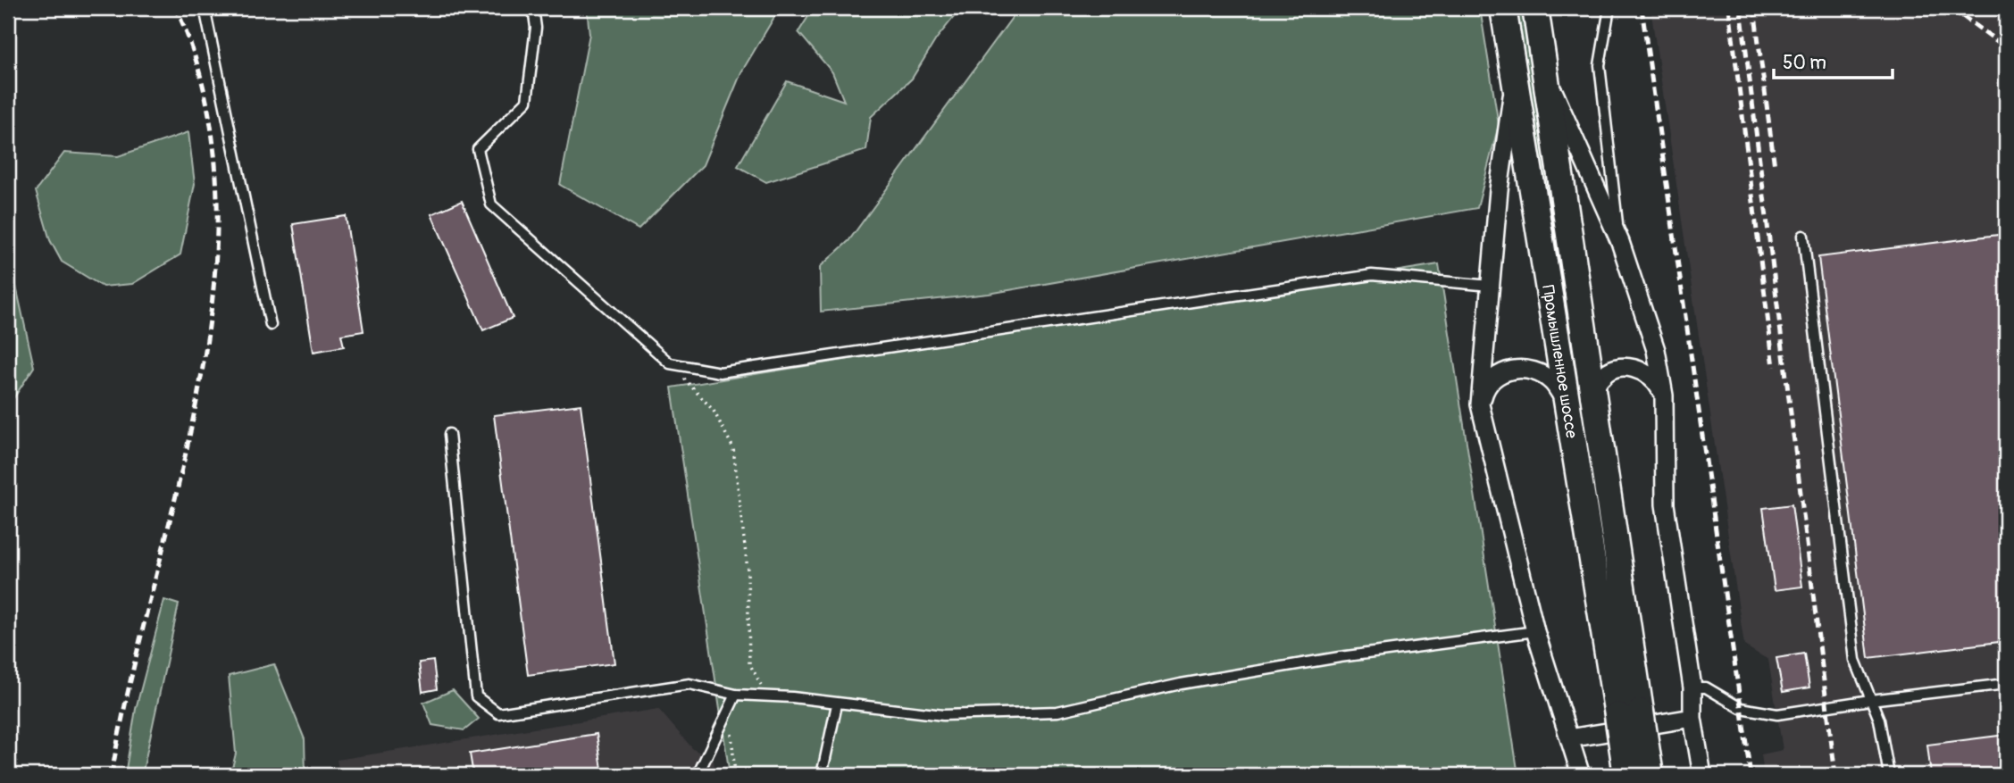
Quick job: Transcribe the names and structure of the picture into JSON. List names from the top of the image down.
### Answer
{
  "streets": {
    "main road": ["Промышленное шоссе"]
  },
  "scale_bar": "50 m"
}
